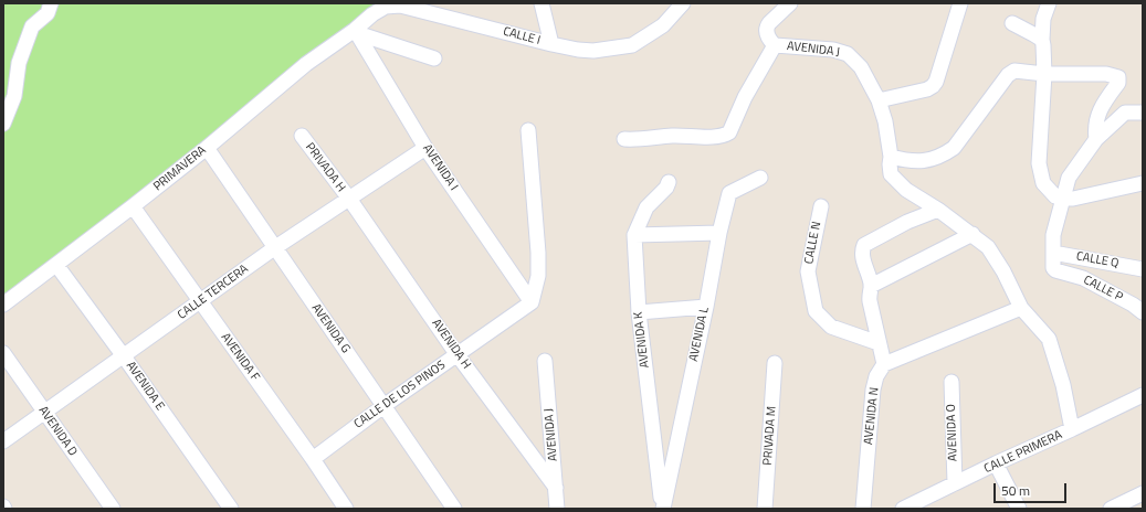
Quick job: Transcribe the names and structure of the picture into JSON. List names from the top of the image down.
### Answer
{
  "streets": {
    "street": [
      "CALLE I",
      "AVENIDA J",
      "PRIVADA H",
      "AVENIDA I",
      "PRIMAVERA",
      "CALLE N",
      "CALLE Q",
      "CALLE P",
      "CALLE TERCERA",
      "AVENIDA G",
      "AVENIDA L",
      "AVENIDA K",
      "AVENIDA H",
      "AVENIDA F",
      "AVENIDA E",
      "CALLE DE LOS PINOS",
      "AVENIDA N",
      "AVENIDA D",
      "AVENIDA O",
      "PRIVADA M",
      "CALLE PRIMERA"
    ]
  },
  "crossings": [
    ["CALLE I", "AVENIDA I"],
    ["CALLE I", "PRIMAVERA"],
    ["AVENIDA J", "AVENIDA H"],
    ["PRIVADA H", "CALLE TERCERA"],
    ["PRIVADA H", "AVENIDA H"],
    ["AVENIDA I", "PRIMAVERA"],
    ["AVENIDA I", "CALLE TERCERA"],
    ["AVENIDA I", "CALLE DE LOS PINOS"],
    ["PRIMAVERA", "AVENIDA G"],
    ["PRIMAVERA", "AVENIDA F"],
    ["PRIMAVERA", "AVENIDA E"],
    ["CALLE Q", "CALLE P"],
    ["CALLE TERCERA", "AVENIDA G"],
    ["CALLE TERCERA", "AVENIDA H"],
    ["CALLE TERCERA", "AVENIDA F"],
    ["CALLE TERCERA", "AVENIDA E"],
    ["CALLE TERCERA", "AVENIDA D"],
    ["AVENIDA G", "CALLE DE LOS PINOS"],
    ["AVENIDA L", "AVENIDA K"],
    ["AVENIDA H", "CALLE DE LOS PINOS"],
    ["AVENIDA F", "CALLE DE LOS PINOS"],
    ["AVENIDA O", "CALLE PRIMERA"]
  ],
  "scale_bar": "50 m"
}
